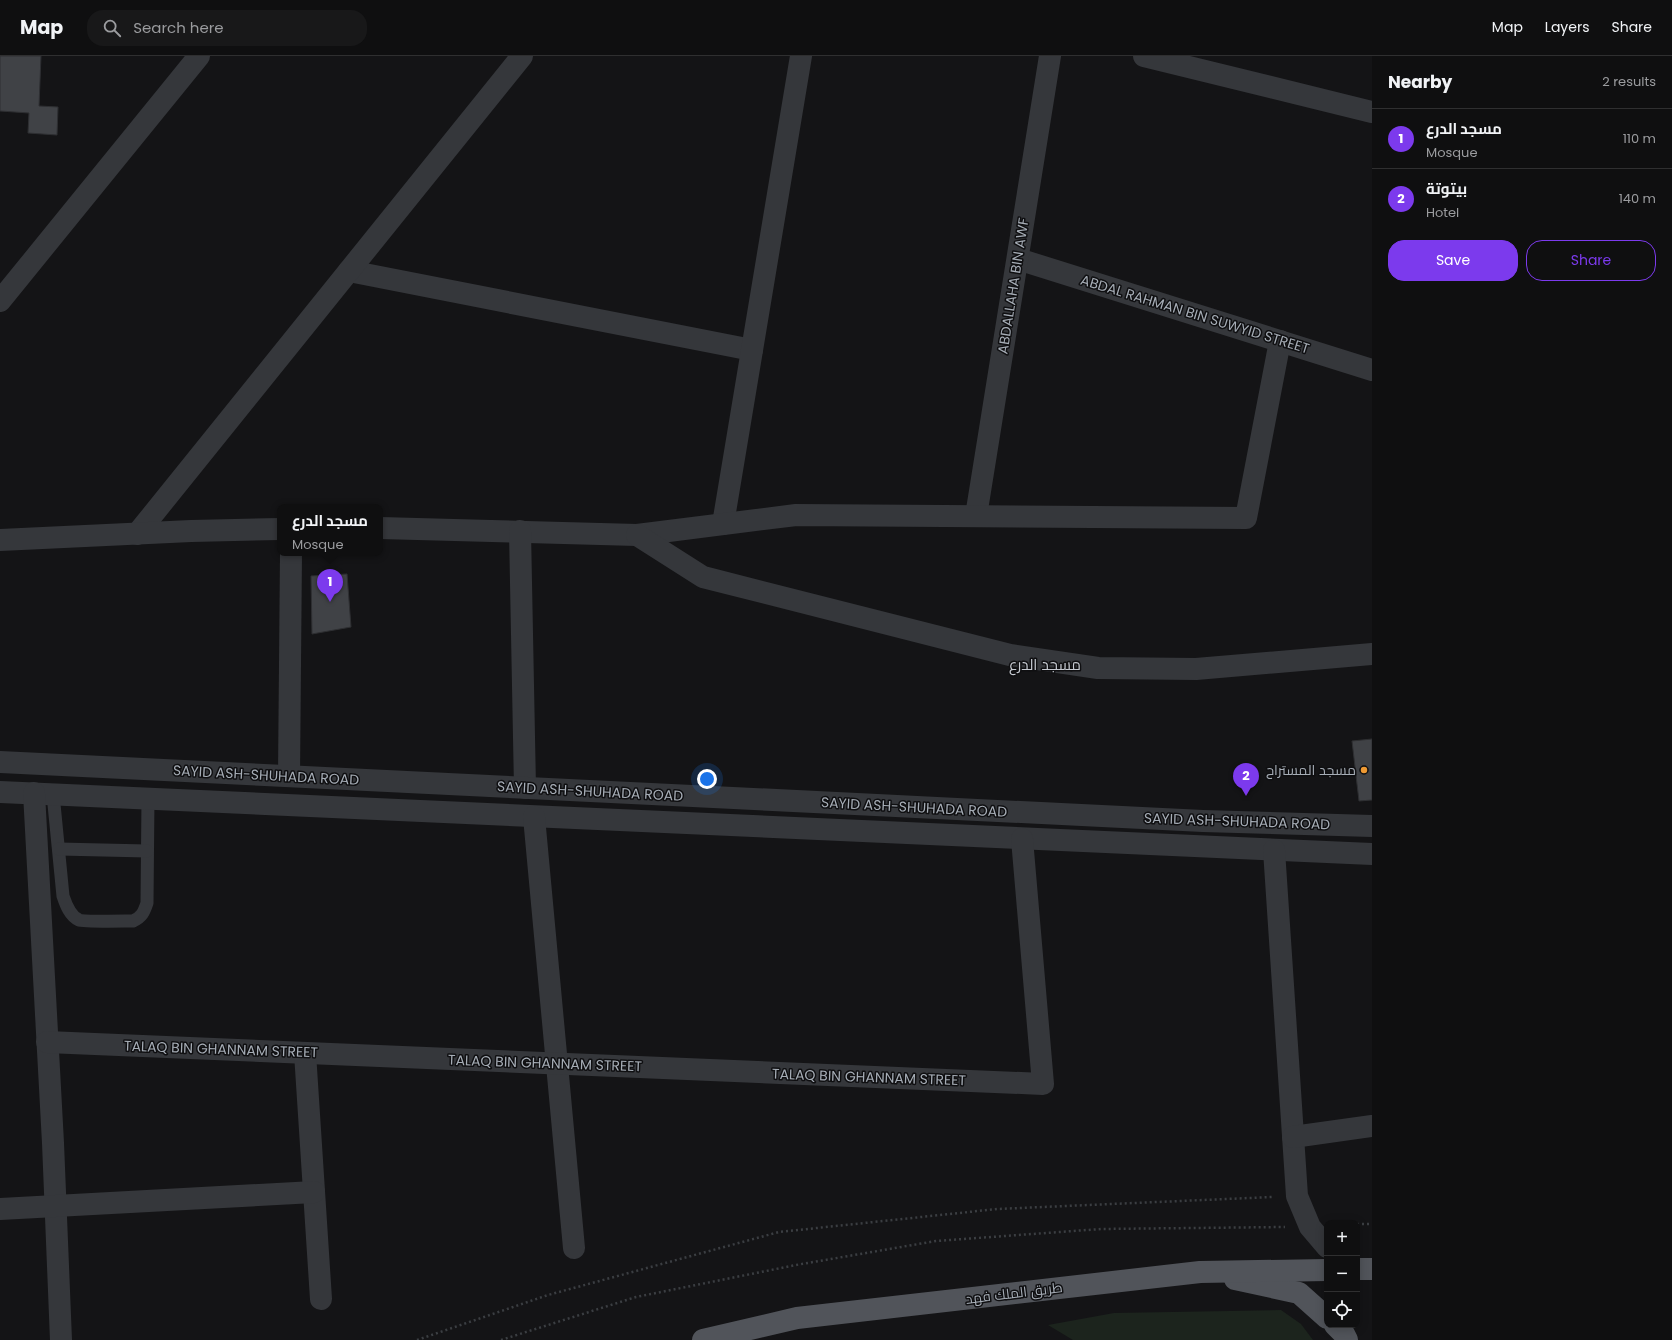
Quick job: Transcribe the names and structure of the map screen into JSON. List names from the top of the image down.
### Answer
{
  "streets": {
    "main road": ["طريق الملك فهد"],
    "street": [
      "ABDALLAHA BIN AWF",
      "ABDAL RAHMAN BIN SUWYID STREET",
      "SAYID ASH-SHUHADA ROAD",
      "TALAQ BIN GHANNAM STREET"
    ]
  },
  "crossings": [
    ["ABDALLAHA BIN AWF", "ABDAL RAHMAN BIN SUWYID STREET"],
    ["SAYID ASH-SHUHADA ROAD", "TALAQ BIN GHANNAM STREET"]
  ],
  "districts": ["مسجد الدرع"],
  "places": ["مسجد المستراح"],
  "page": {
    "header": "Map",
    "search": "Search here",
    "nav": ["Map", "Layers", "Share"],
    "heading": ["Nearby", "2 results"],
    "list": [
      {
        "mark": "1",
        "name": "مسجد الدرع",
        "note": "Mosque",
        "value": "110 m"
      },
      {
        "mark": "2",
        "name": "بيتوتة",
        "note": "Hotel",
        "value": "140 m"
      }
    ],
    "buttons": ["Save", "Share"],
    "popup": ["مسجد الدرع", "Mosque"],
    "pins": ["1", "2"],
    "map_buttons": ["+", "−"]
  }
}
